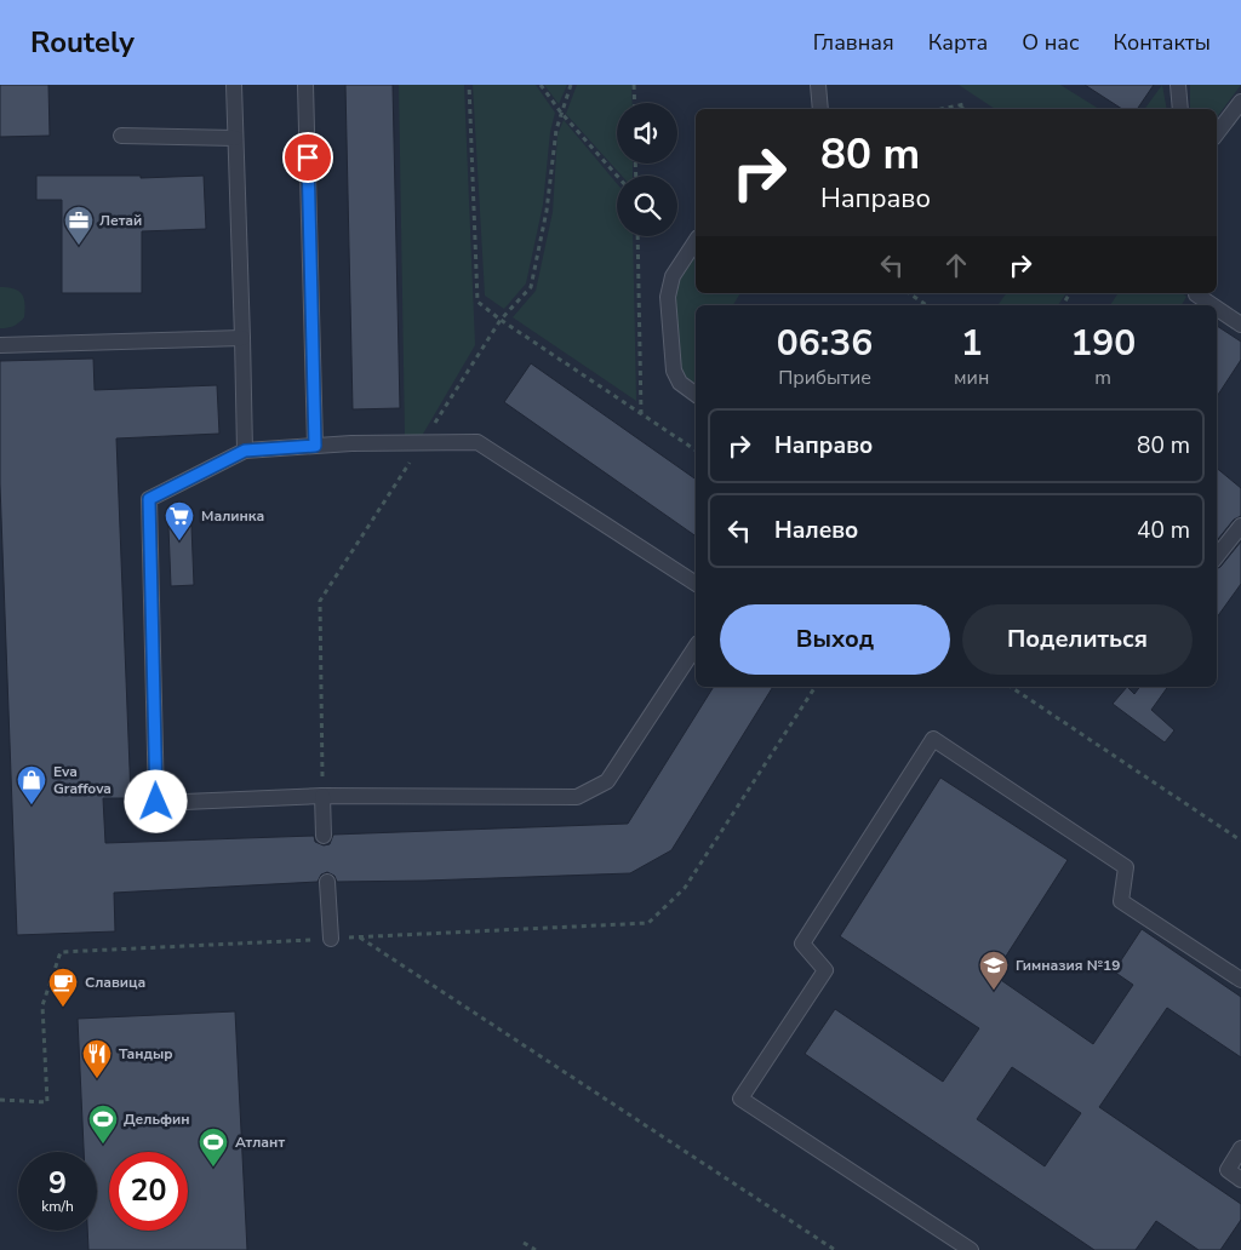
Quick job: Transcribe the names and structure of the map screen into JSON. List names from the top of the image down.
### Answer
{
  "places": {
    "office": ["Летай"],
    "supermarket": ["Малинка"],
    "shop": ["Eva Graffova"],
    "school or university": ["Гимназия №19"],
    "cafe": ["Славица"],
    "restaurant": ["Тандыр"],
    "sports": ["Дельфин", "Атлант"]
  },
  "page": {
    "header": "Routely",
    "nav": [
      "Главная",
      "Карта",
      "О нас",
      "Контакты"
    ],
    "turn": ["80 m", "Направо"],
    "eta": [
      "06:36",
      "Прибытие",
      "1",
      "мин",
      "190",
      "m"
    ],
    "list": [
      {
        "name": "Направо",
        "value": "80 m"
      },
      {
        "name": "Налево",
        "value": "40 m"
      }
    ],
    "buttons": ["Выход", "Поделиться"],
    "speed": "9 km/h",
    "limit": "20"
  }
}
